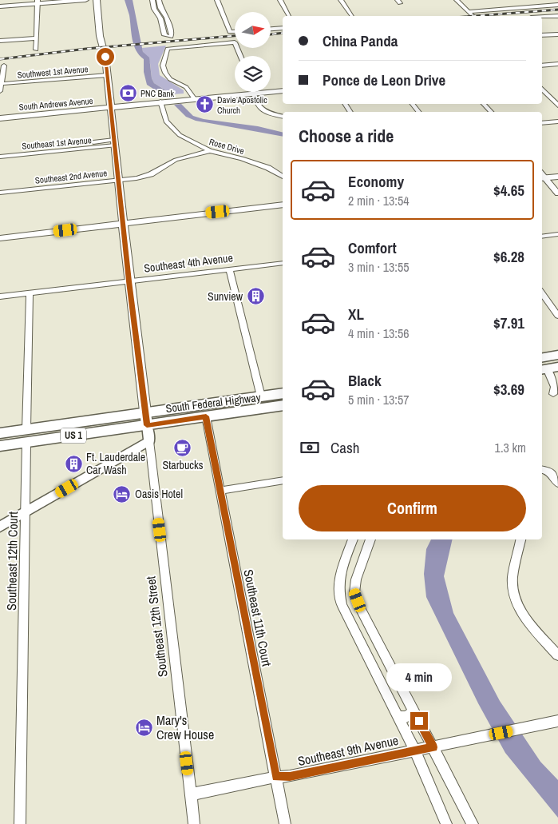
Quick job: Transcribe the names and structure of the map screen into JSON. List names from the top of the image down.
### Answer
{
  "streets": {
    "main road": ["South Andrews Avenue", "South Federal Highway", "US 1"],
    "street": [
      "Southwest 1st Avenue",
      "Southeast 1st Avenue",
      "Rose Drive",
      "Southeast 2nd Avenue",
      "Southeast 4th Avenue",
      "Southeast 12th Court",
      "Southeast 11th Court",
      "Southeast 12th Street",
      "Southeast 9th Avenue"
    ]
  },
  "crossings": [
    ["South Andrews Avenue", "Rose Drive"],
    ["Rose Drive", "Southeast 2nd Avenue"],
    ["Southeast 4th Avenue", "Southeast 12th Court"],
    ["South Federal Highway", "Southeast 12th Court"],
    ["South Federal Highway", "Southeast 11th Court"],
    ["South Federal Highway", "Southeast 12th Street"],
    ["Southeast 11th Court", "Southeast 9th Avenue"],
    ["Southeast 12th Street", "Southeast 9th Avenue"]
  ],
  "places": {
    "bank": ["PNC Bank"],
    "church": ["Davie Apostolic Church"],
    "building": ["Sunview", "Ft. Lauderdale Car Wash"],
    "cafe": ["Starbucks"],
    "hotel": ["Oasis Hotel", "Mary's Crew House"]
  },
  "north": "right",
  "page": {
    "banner": ["China Panda", "Ponce de Leon Drive"],
    "heading": "Choose a ride",
    "list": [
      {
        "name": "Economy",
        "note": "2 min · 13:54",
        "value": "$4.65"
      },
      {
        "name": "Comfort",
        "note": "3 min · 13:55",
        "value": "$6.28"
      },
      {
        "name": "XL",
        "note": "4 min · 13:56",
        "value": "$7.91"
      },
      {
        "name": "Black",
        "note": "5 min · 13:57",
        "value": "$3.69"
      }
    ],
    "pay": ["Cash", "1.3 km"],
    "buttons": "Confirm",
    "bubble": "4 min"
  }
}
